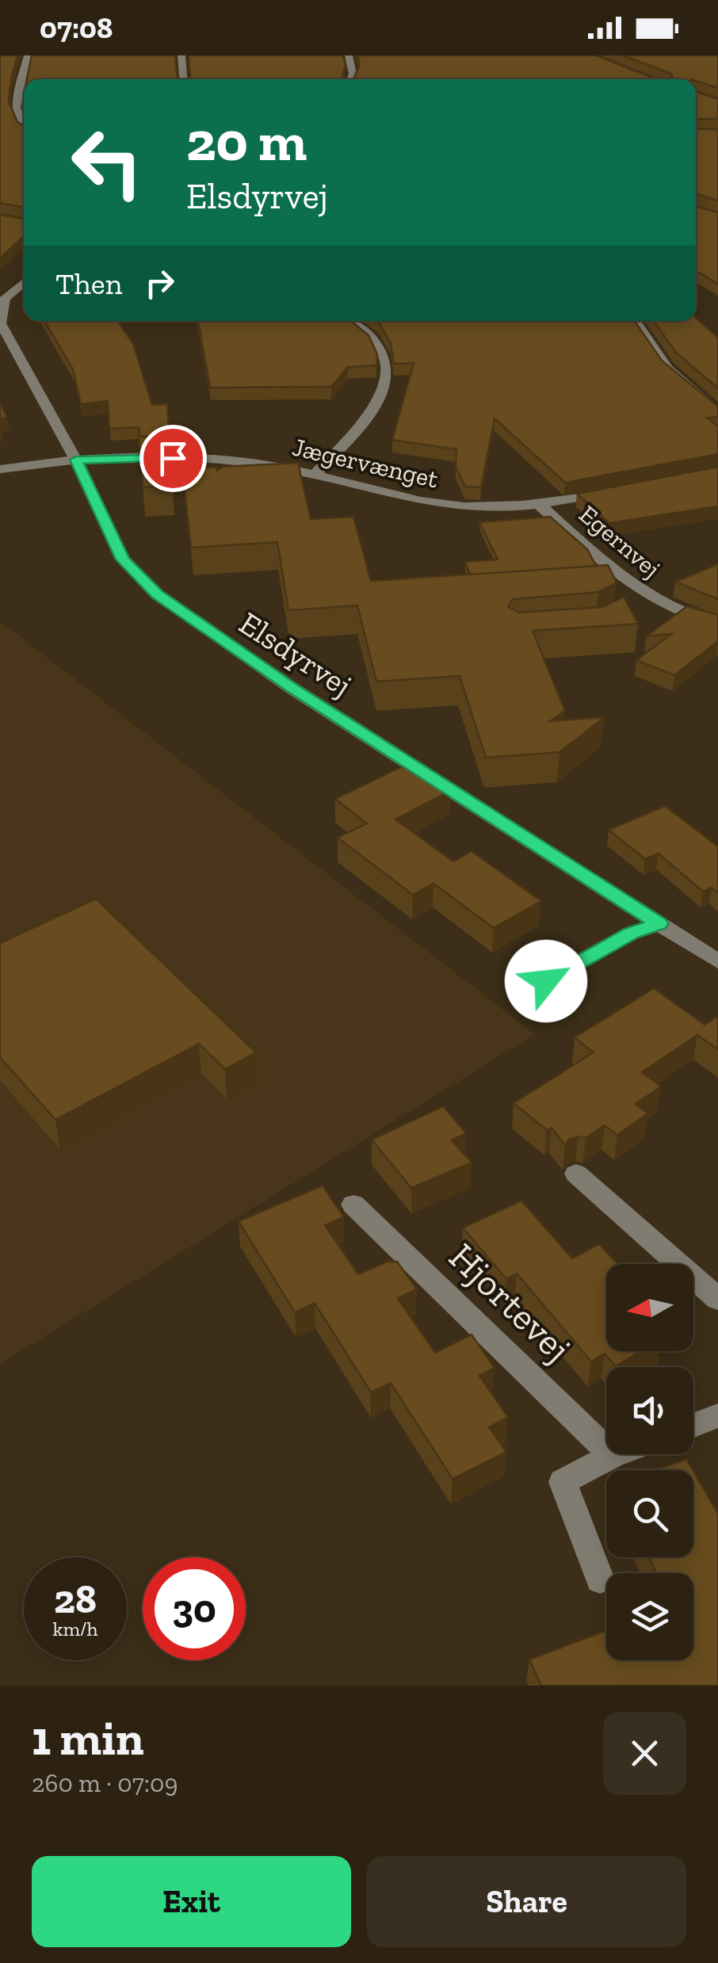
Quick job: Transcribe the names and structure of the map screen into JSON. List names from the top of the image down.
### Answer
{
  "streets": {
    "street": [
      "Jægervænget",
      "Egernvej",
      "Elsdyrvej",
      "Hjortevej"
    ]
  },
  "crossings": [
    ["Jægervænget", "Egernvej"],
    ["Jægervænget", "Elsdyrvej"]
  ],
  "north": "left",
  "page": {
    "status": "07:08",
    "turn": ["20 m", "Elsdyrvej"],
    "then": "Then",
    "speed": "28 km/h",
    "limit": "30",
    "heading": ["1 min", "260 m · 07:09"],
    "buttons": ["Exit", "Share"]
  }
}
